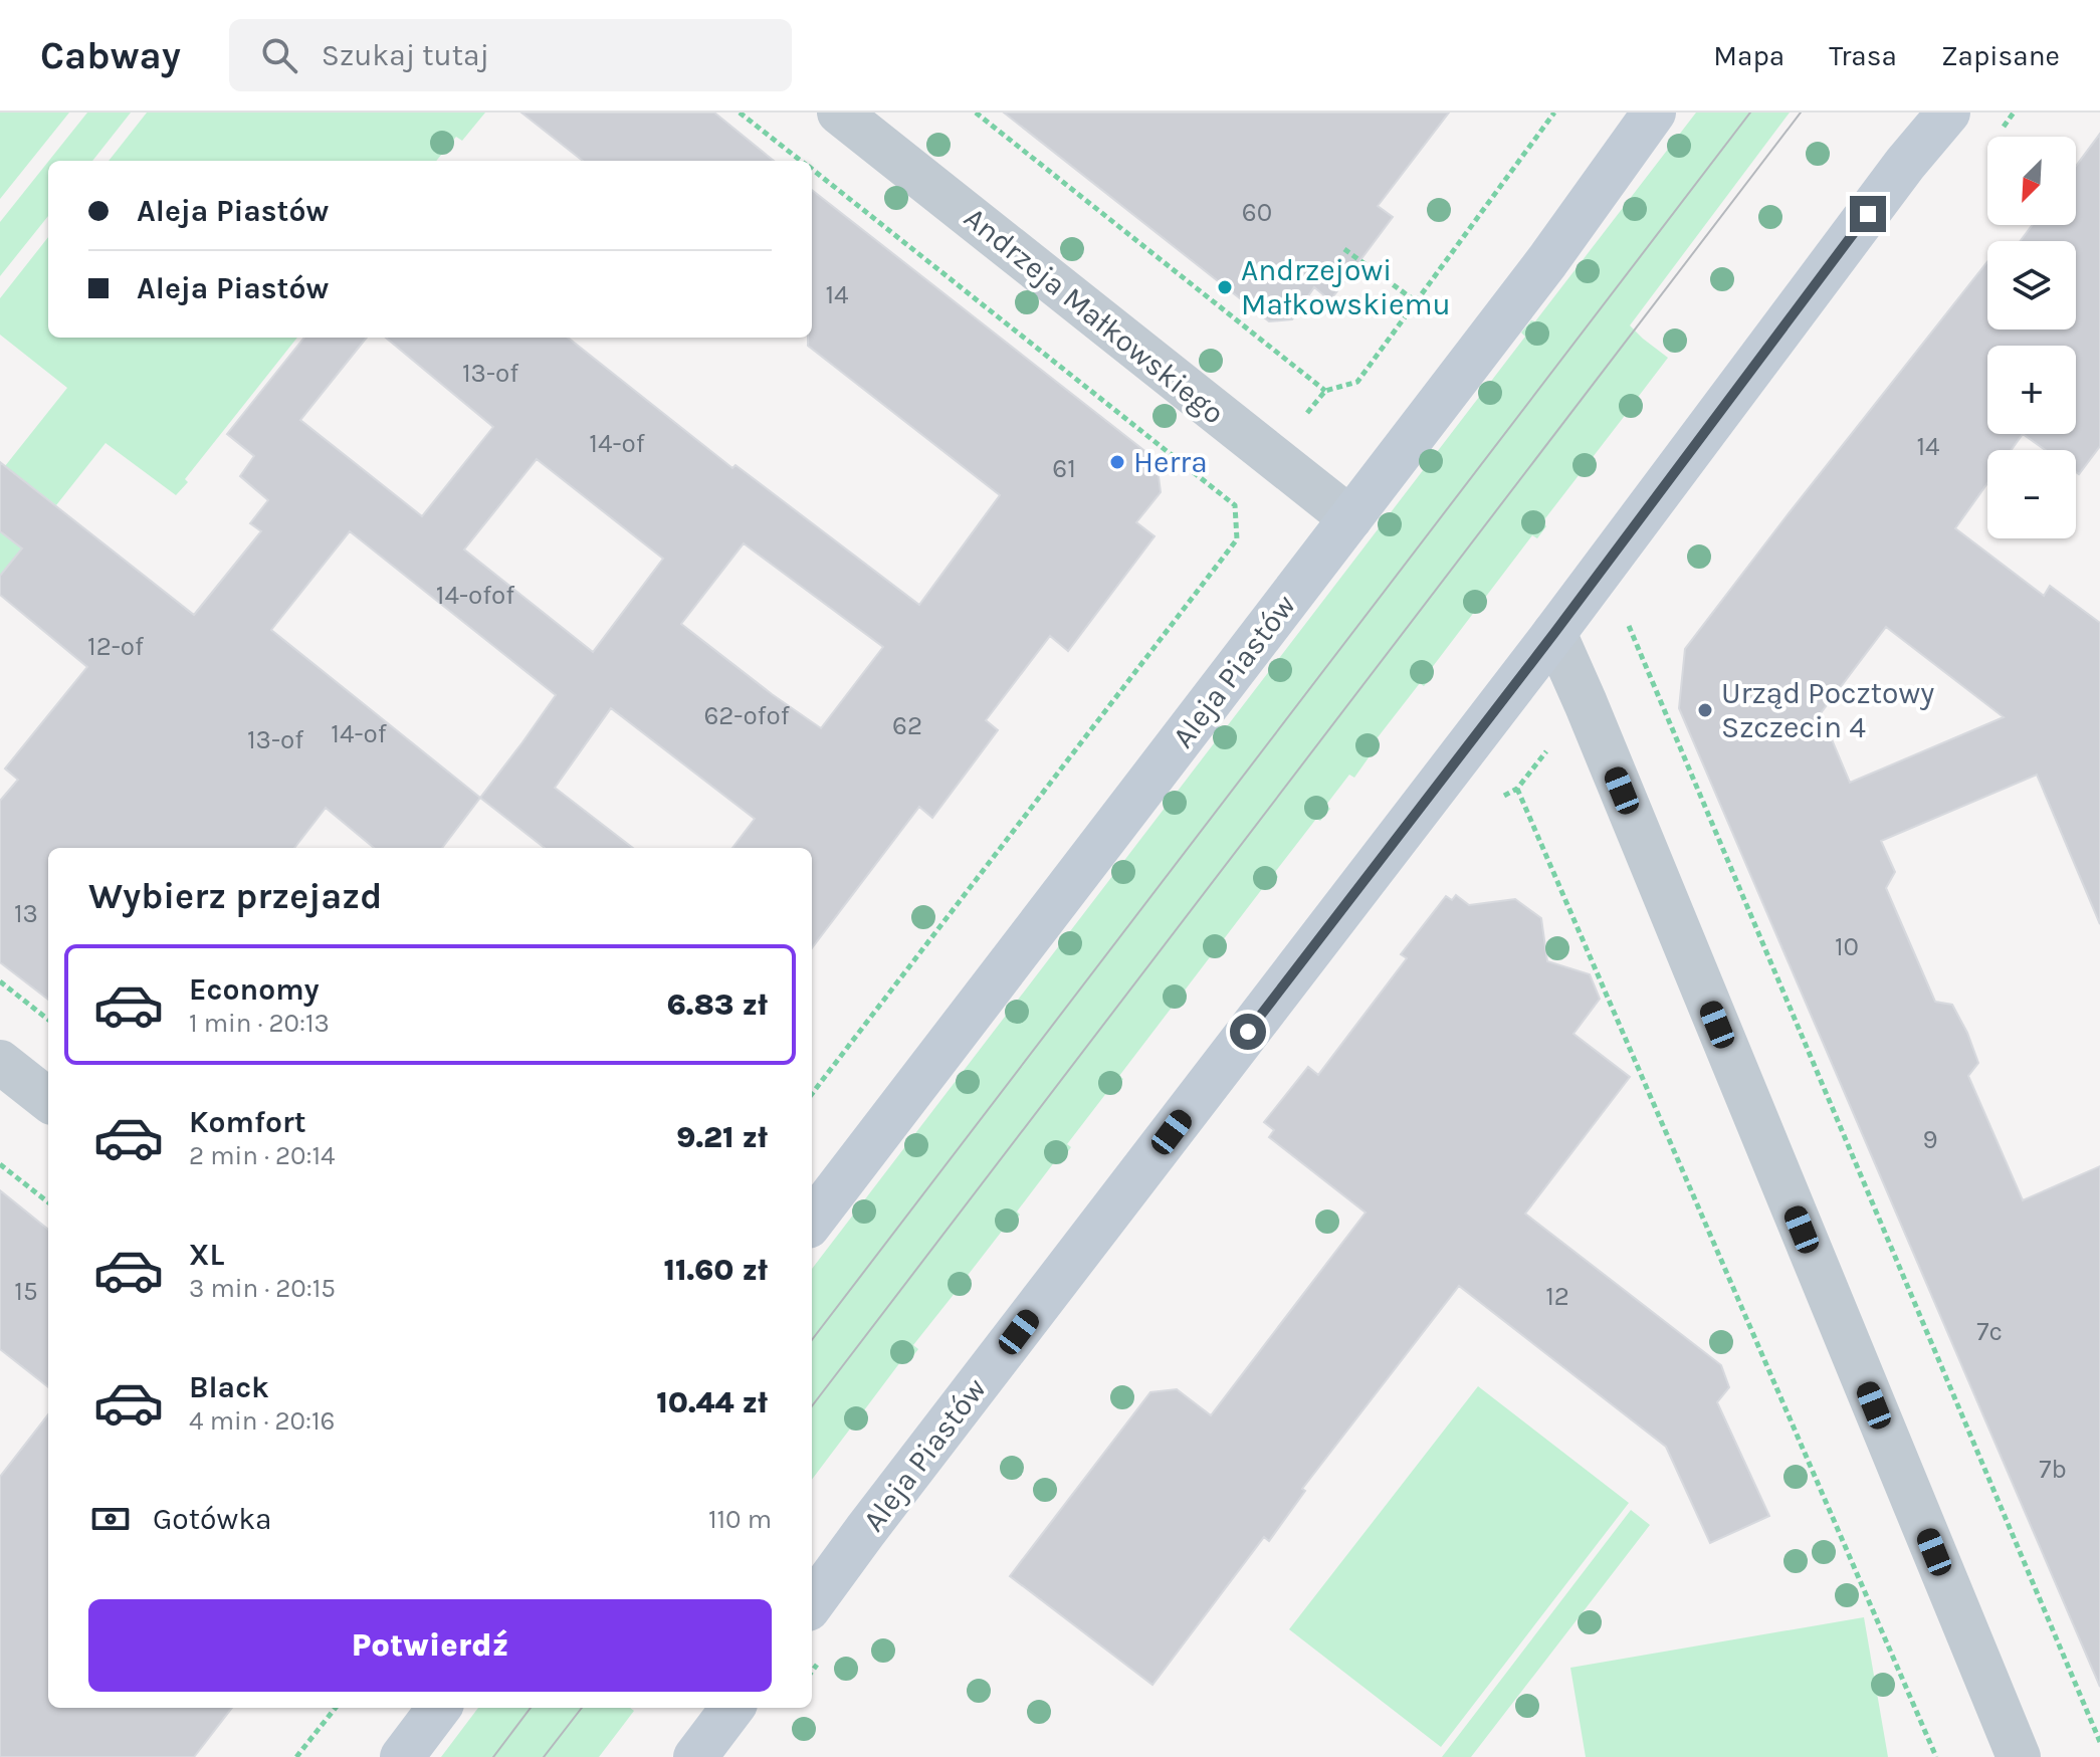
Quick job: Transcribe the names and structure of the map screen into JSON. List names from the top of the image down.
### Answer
{
  "streets": {
    "street": ["Andrzeja Małkowskiego", "Aleja Piastów"]
  },
  "crossings": [
    ["Andrzeja Małkowskiego", "Aleja Piastów"]
  ],
  "places": ["Andrzejowi Małkowskiemu", "Herra", "Urząd Pocztowy Szczecin 4"],
  "house_numbers": [
    "60",
    "14",
    "13-of",
    "14-of",
    "14",
    "61",
    "14-ofof",
    "12-of",
    "62-ofof",
    "62",
    "14-of",
    "13-of",
    "13",
    "10",
    "9",
    "15",
    "12",
    "7c",
    "7b"
  ],
  "north": "bottom left",
  "page": {
    "header": "Cabway",
    "search": "Szukaj tutaj",
    "nav": ["Mapa", "Trasa", "Zapisane"],
    "map_buttons": ["+", "−"],
    "banner": ["Aleja Piastów", "Aleja Piastów"],
    "heading": "Wybierz przejazd",
    "list": [
      {
        "name": "Economy",
        "note": "1 min · 20:13",
        "value": "6.83 zł"
      },
      {
        "name": "Komfort",
        "note": "2 min · 20:14",
        "value": "9.21 zł"
      },
      {
        "name": "XL",
        "note": "3 min · 20:15",
        "value": "11.60 zł"
      },
      {
        "name": "Black",
        "note": "4 min · 20:16",
        "value": "10.44 zł"
      }
    ],
    "pay": ["Gotówka", "110 m"],
    "buttons": "Potwierdź"
  }
}
